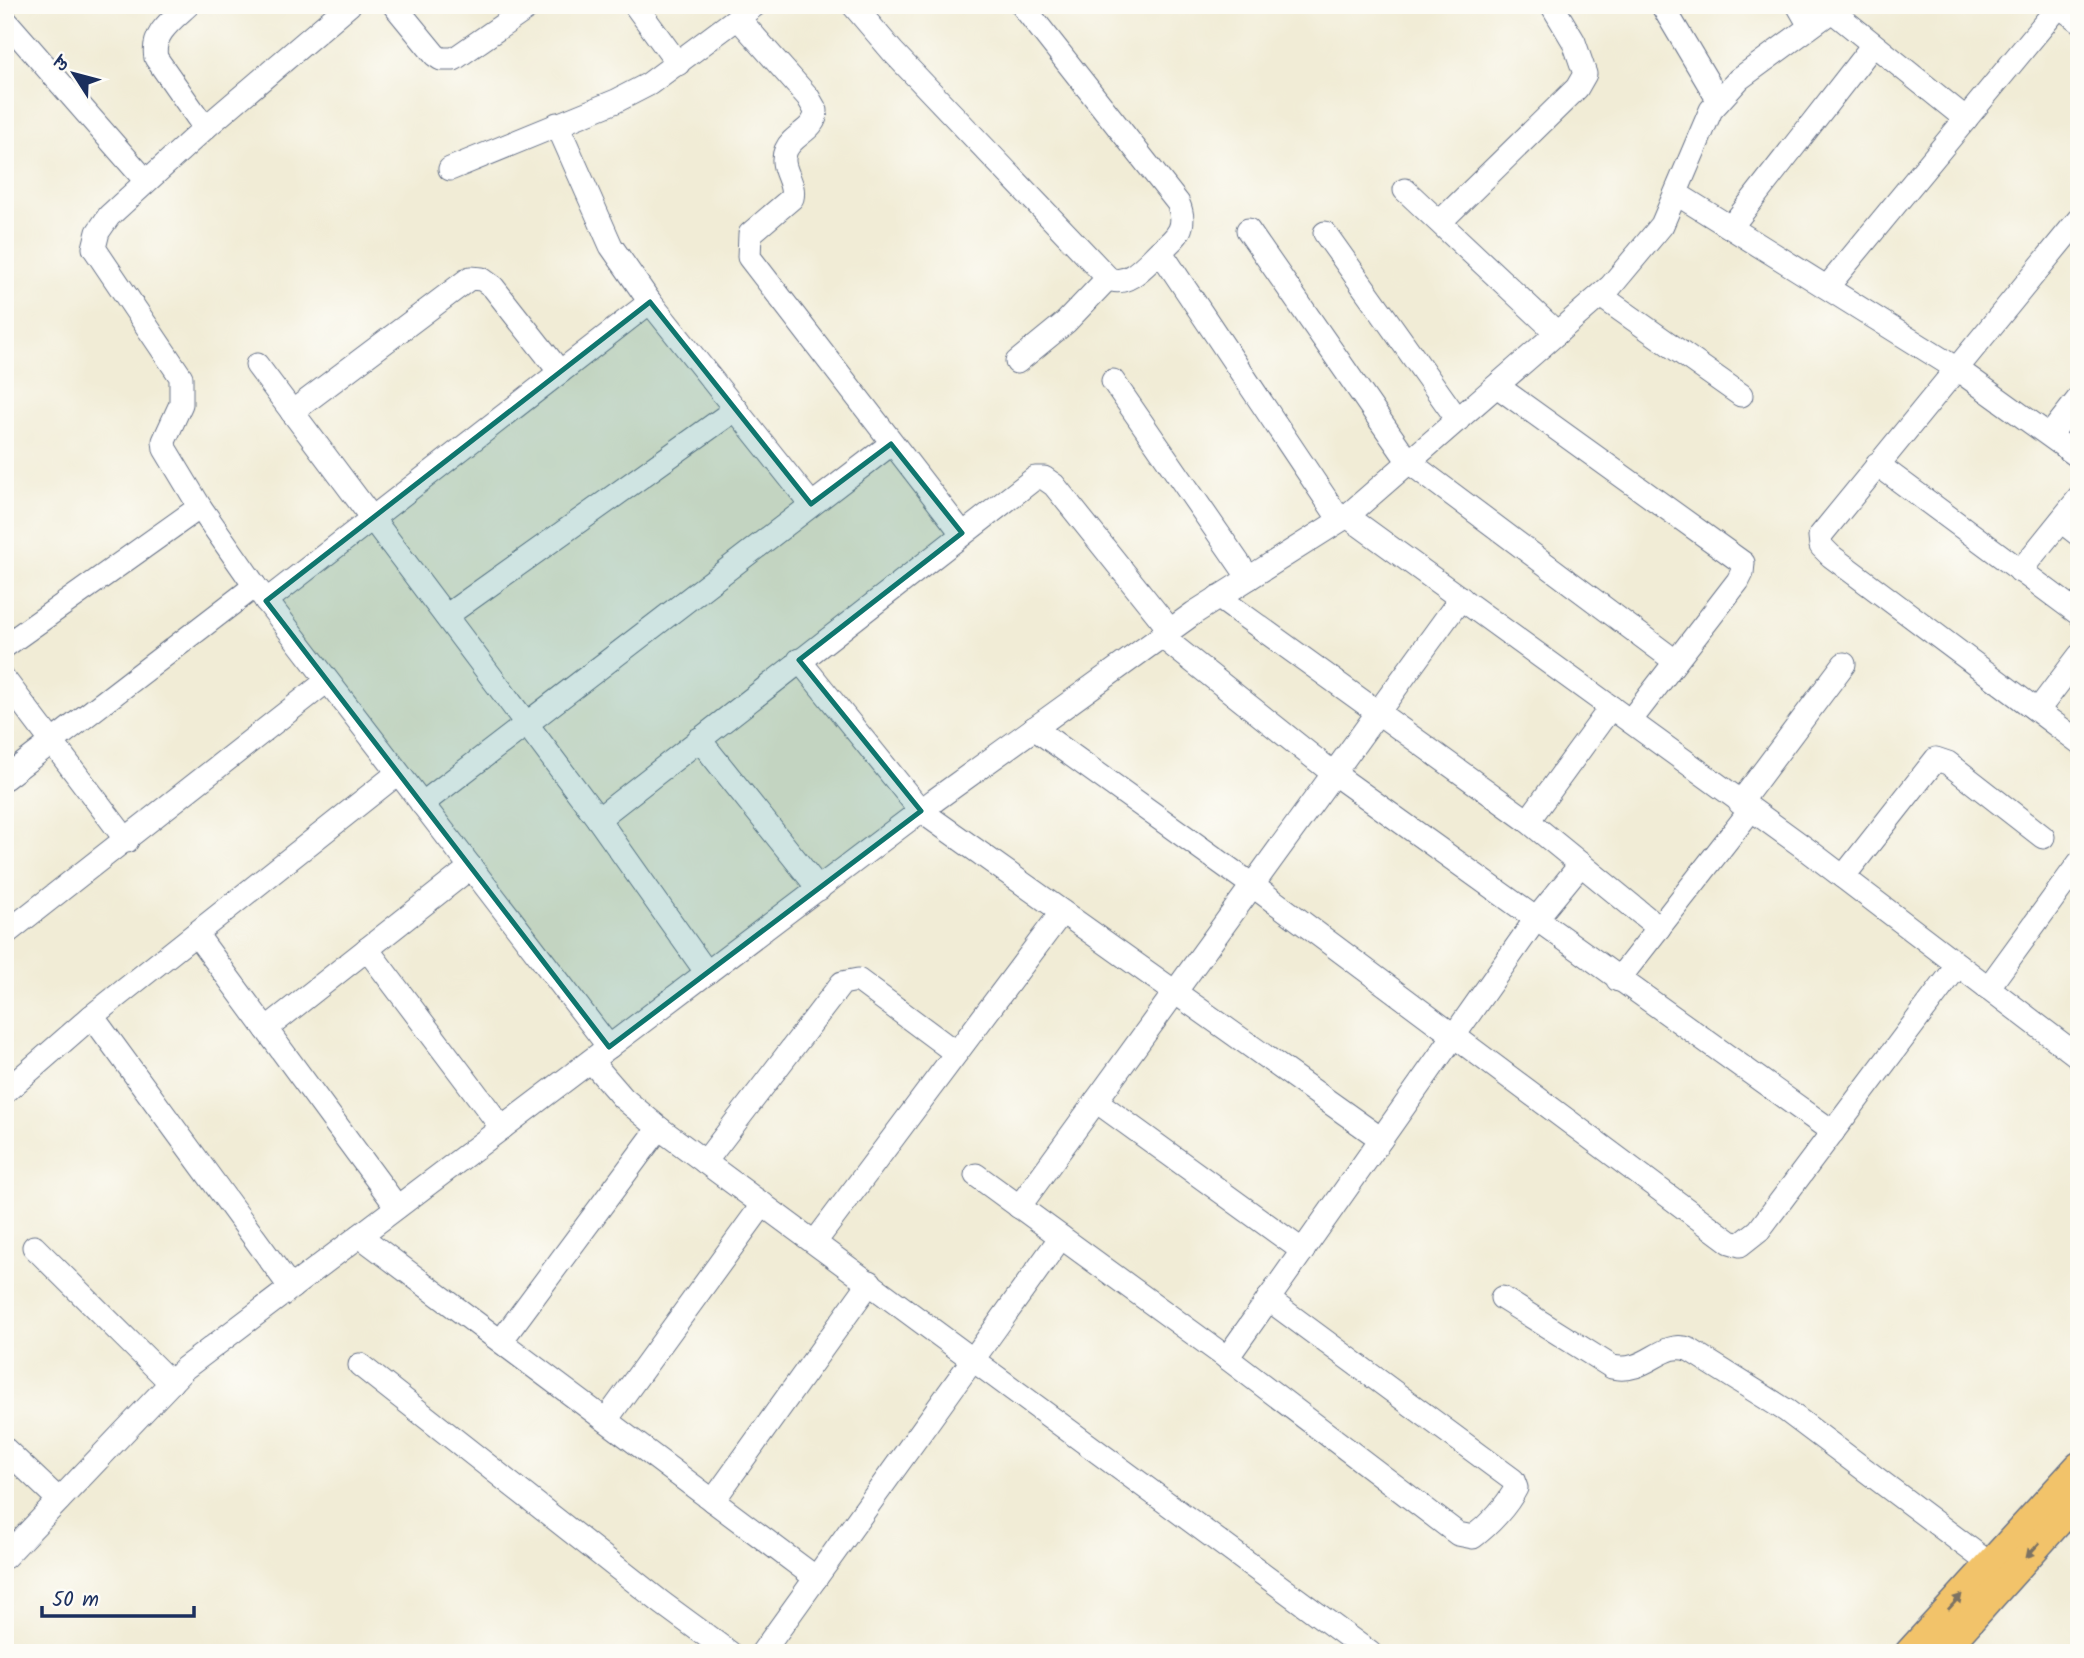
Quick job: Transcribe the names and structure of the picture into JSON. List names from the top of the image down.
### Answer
{
  "scale_bar": "50 m",
  "north": "top left"
}
